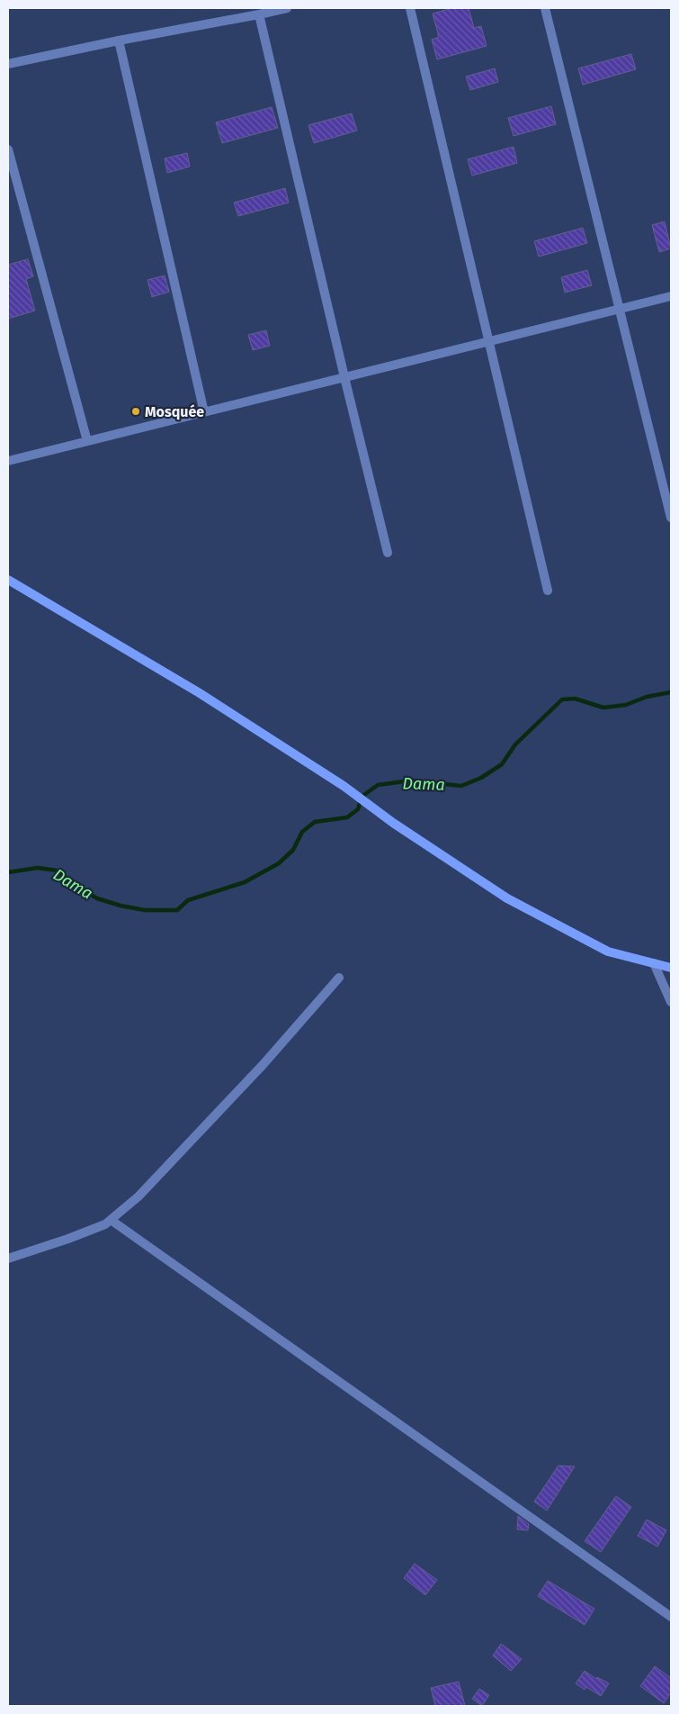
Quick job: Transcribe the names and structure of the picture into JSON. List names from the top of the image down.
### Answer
{
  "water": ["Dama"],
  "places": ["Mosquée"]
}
